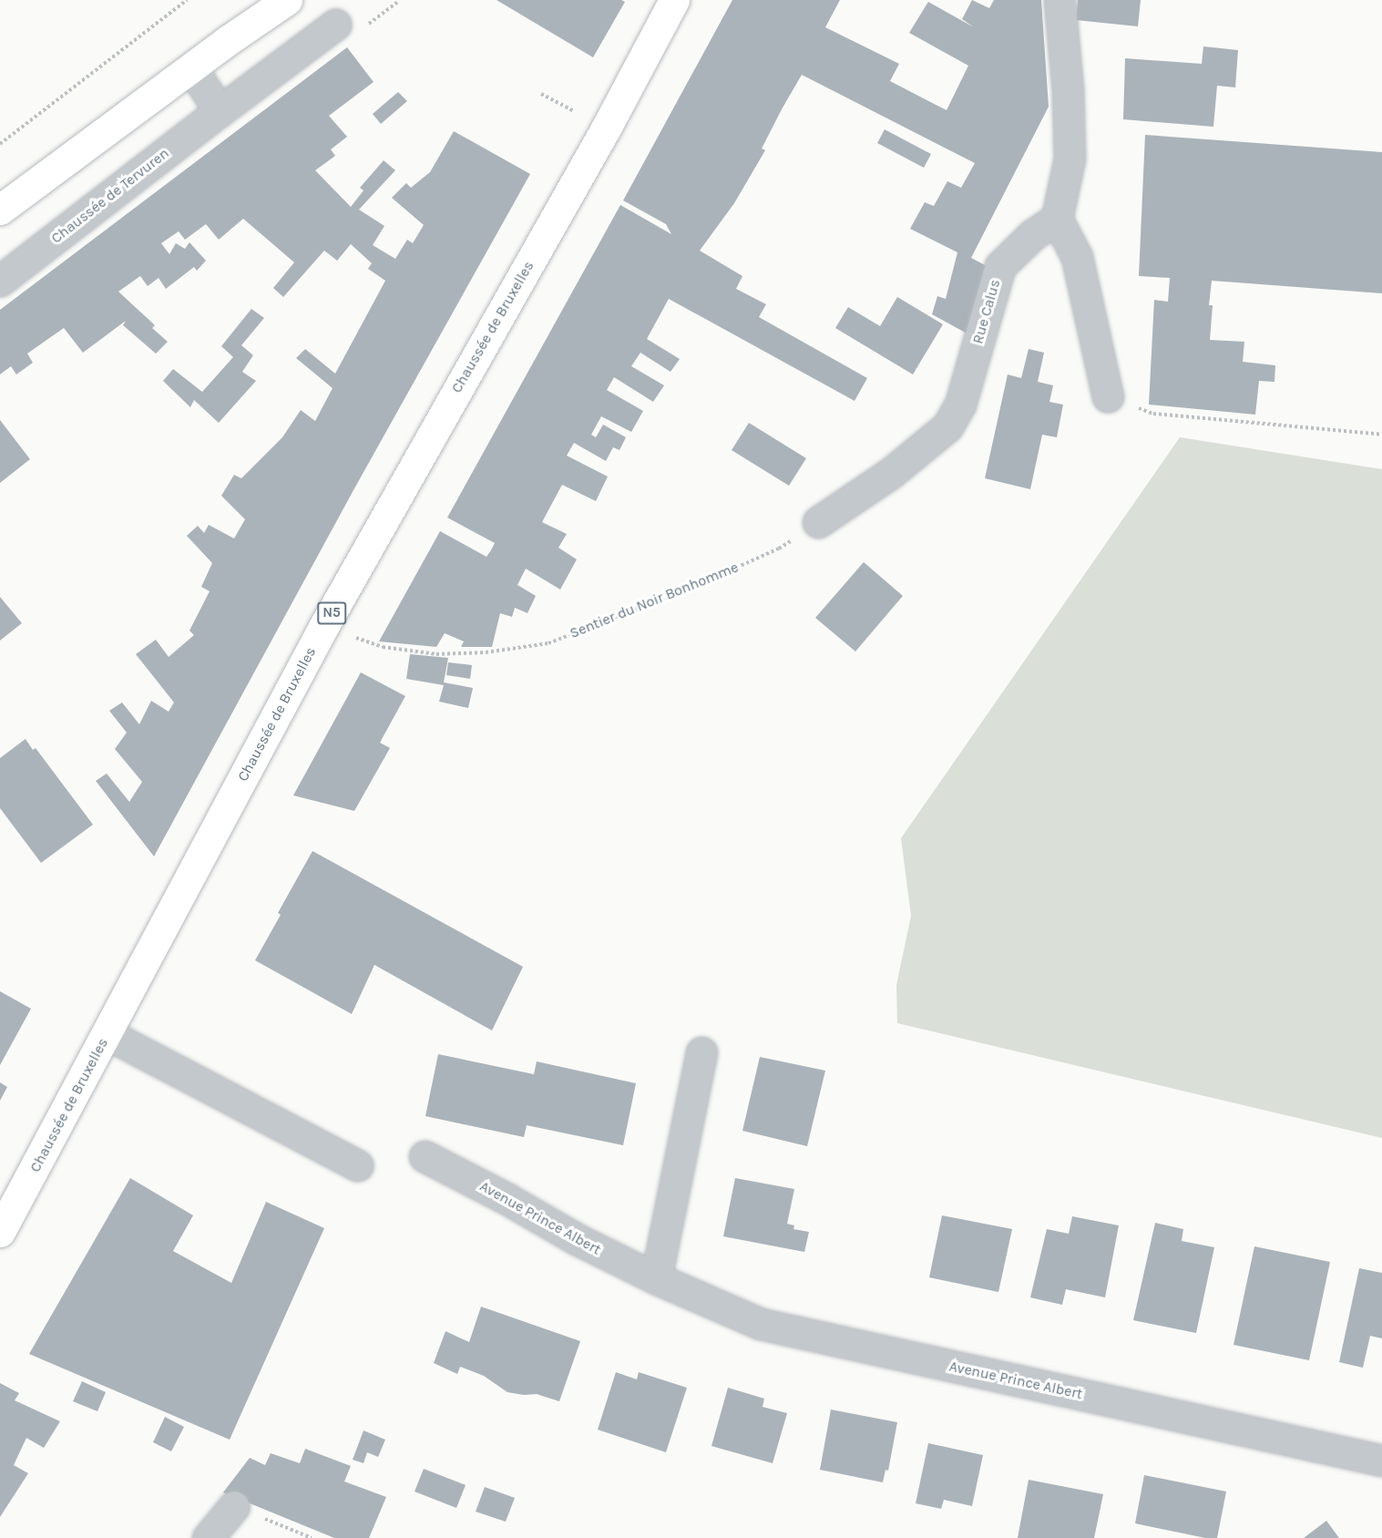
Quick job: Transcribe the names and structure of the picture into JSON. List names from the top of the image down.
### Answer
{
  "streets": {
    "main road": ["Chaussée de Bruxelles", "N5"],
    "street": ["Chaussée de Tervuren", "Rue Calus", "Avenue Prince Albert"],
    "path": ["Sentier du Noir Bonhomme"]
  },
  "crossings": [
    ["Rue Calus", "Sentier du Noir Bonhomme"],
    ["Chaussée de Bruxelles", "Sentier du Noir Bonhomme"]
  ]
}
